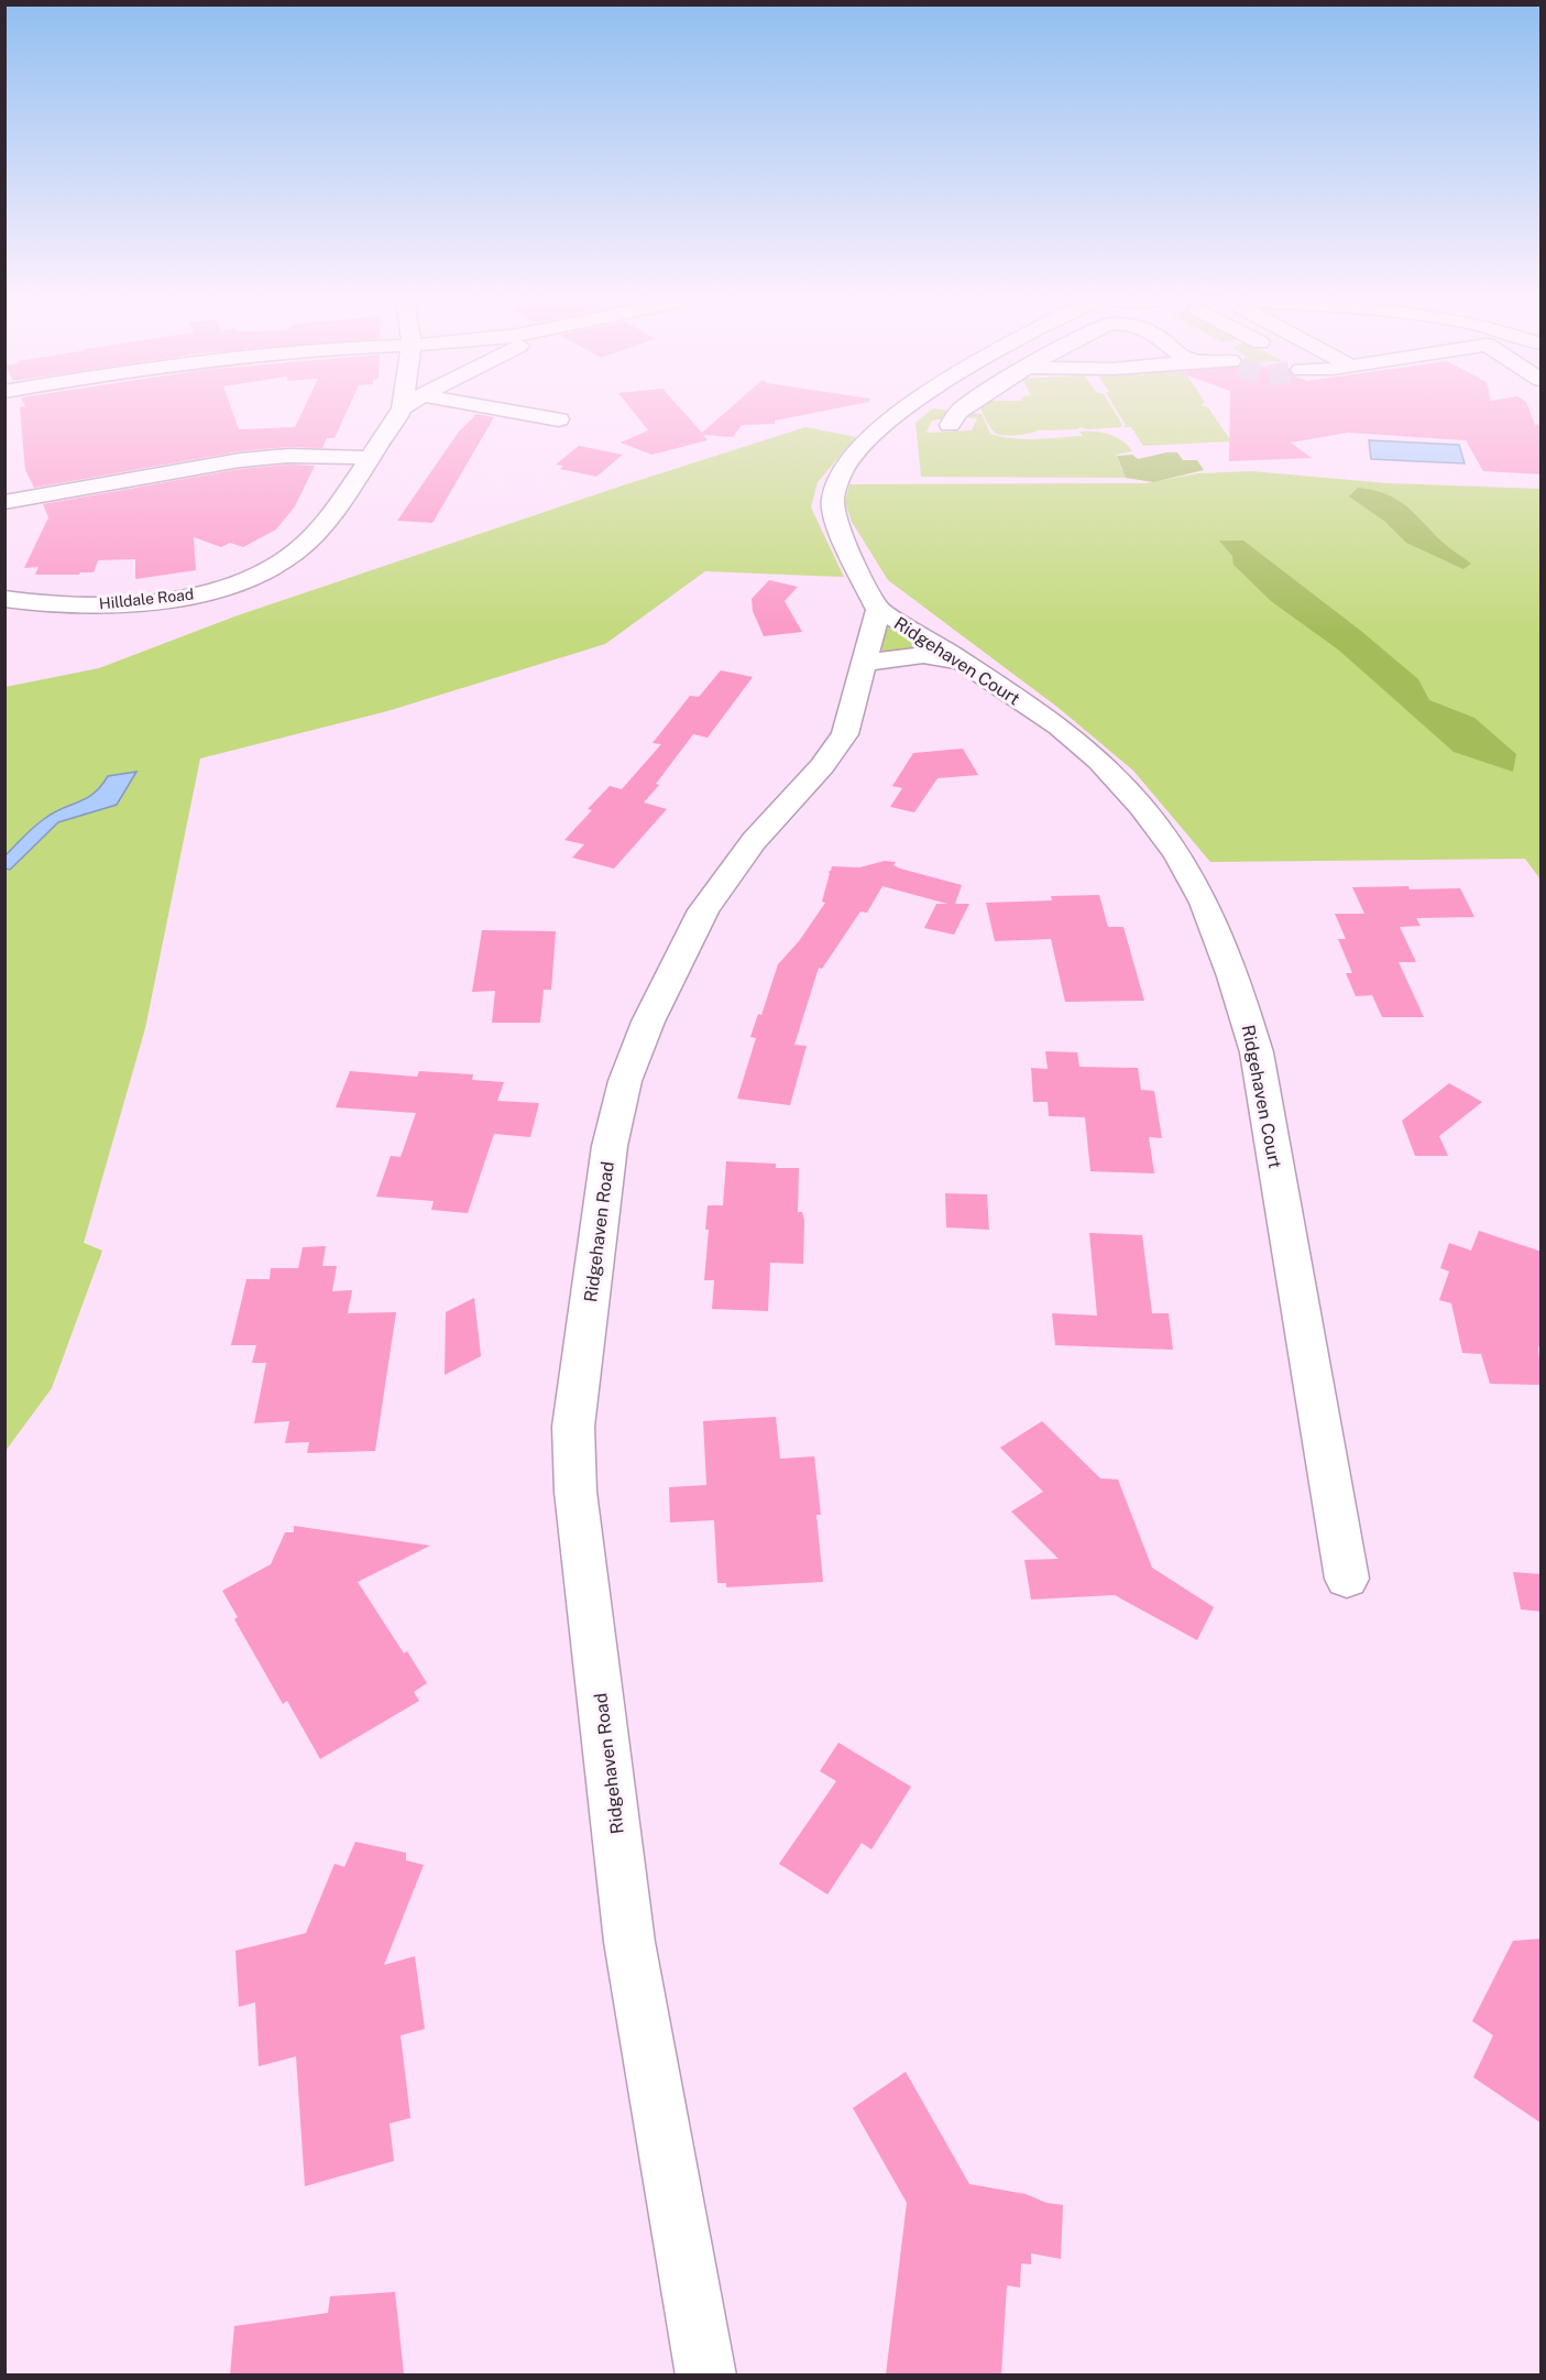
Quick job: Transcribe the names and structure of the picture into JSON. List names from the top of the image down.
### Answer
{
  "streets": {
    "street": ["Hilldale Road", "Ridgehaven Court", "Ridgehaven Road"]
  },
  "crossings": [
    ["Ridgehaven Court", "Ridgehaven Road"]
  ]
}
